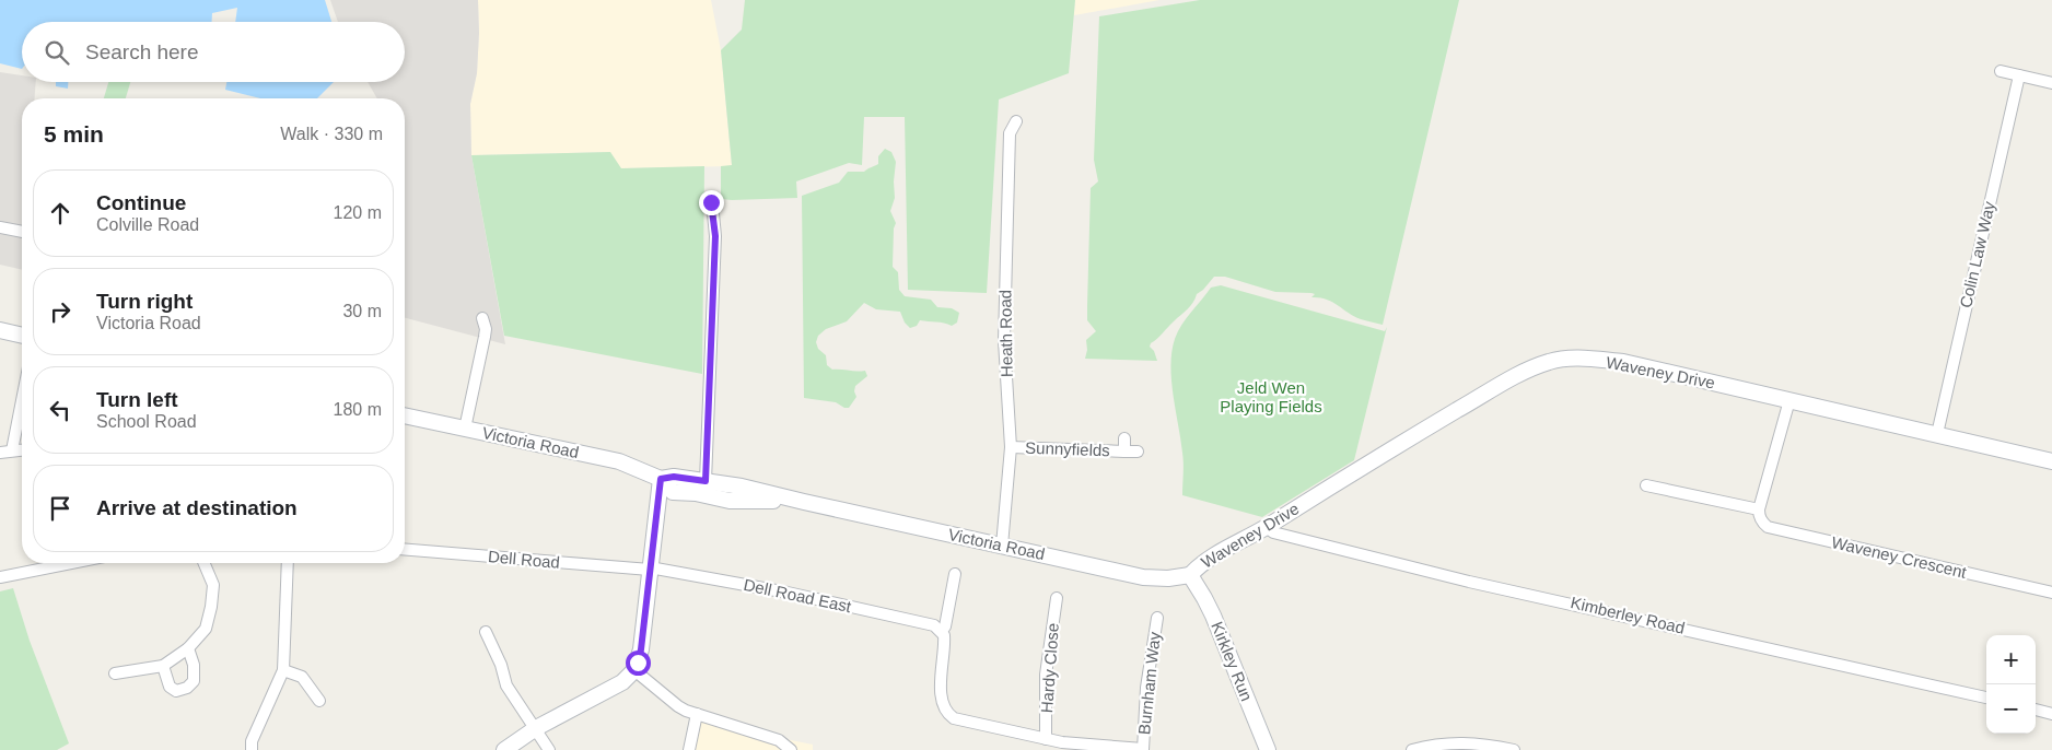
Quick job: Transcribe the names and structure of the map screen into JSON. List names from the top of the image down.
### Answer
{
  "streets": {
    "main road": ["Waveney Drive", "Victoria Road", "Kirkley Run"],
    "street": [
      "Colin Law Way",
      "Heath Road",
      "Sunnyfields",
      "Waveney Crescent",
      "Dell Road",
      "Dell Road East",
      "Kimberley Road",
      "Hardy Close",
      "Burnham Way"
    ]
  },
  "crossings": [
    ["Colin Law Way", "Waveney Drive"],
    ["Heath Road", "Victoria Road"],
    ["Heath Road", "Sunnyfields"],
    ["Waveney Drive", "Victoria Road"],
    ["Waveney Drive", "Kimberley Road"],
    ["Waveney Drive", "Kirkley Run"],
    ["Victoria Road", "Kirkley Run"],
    ["Dell Road", "Dell Road East"]
  ],
  "parks": ["Jeld Wen Playing Fields"],
  "page": {
    "search": "Search here",
    "heading": ["5 min", "Walk · 330 m"],
    "list": [
      ["Continue", "Colville Road", "120 m"],
      ["Turn right", "Victoria Road", "30 m"],
      ["Turn left", "School Road", "180 m"],
      "Arrive at destination"
    ],
    "map_buttons": ["+", "−"]
  }
}
